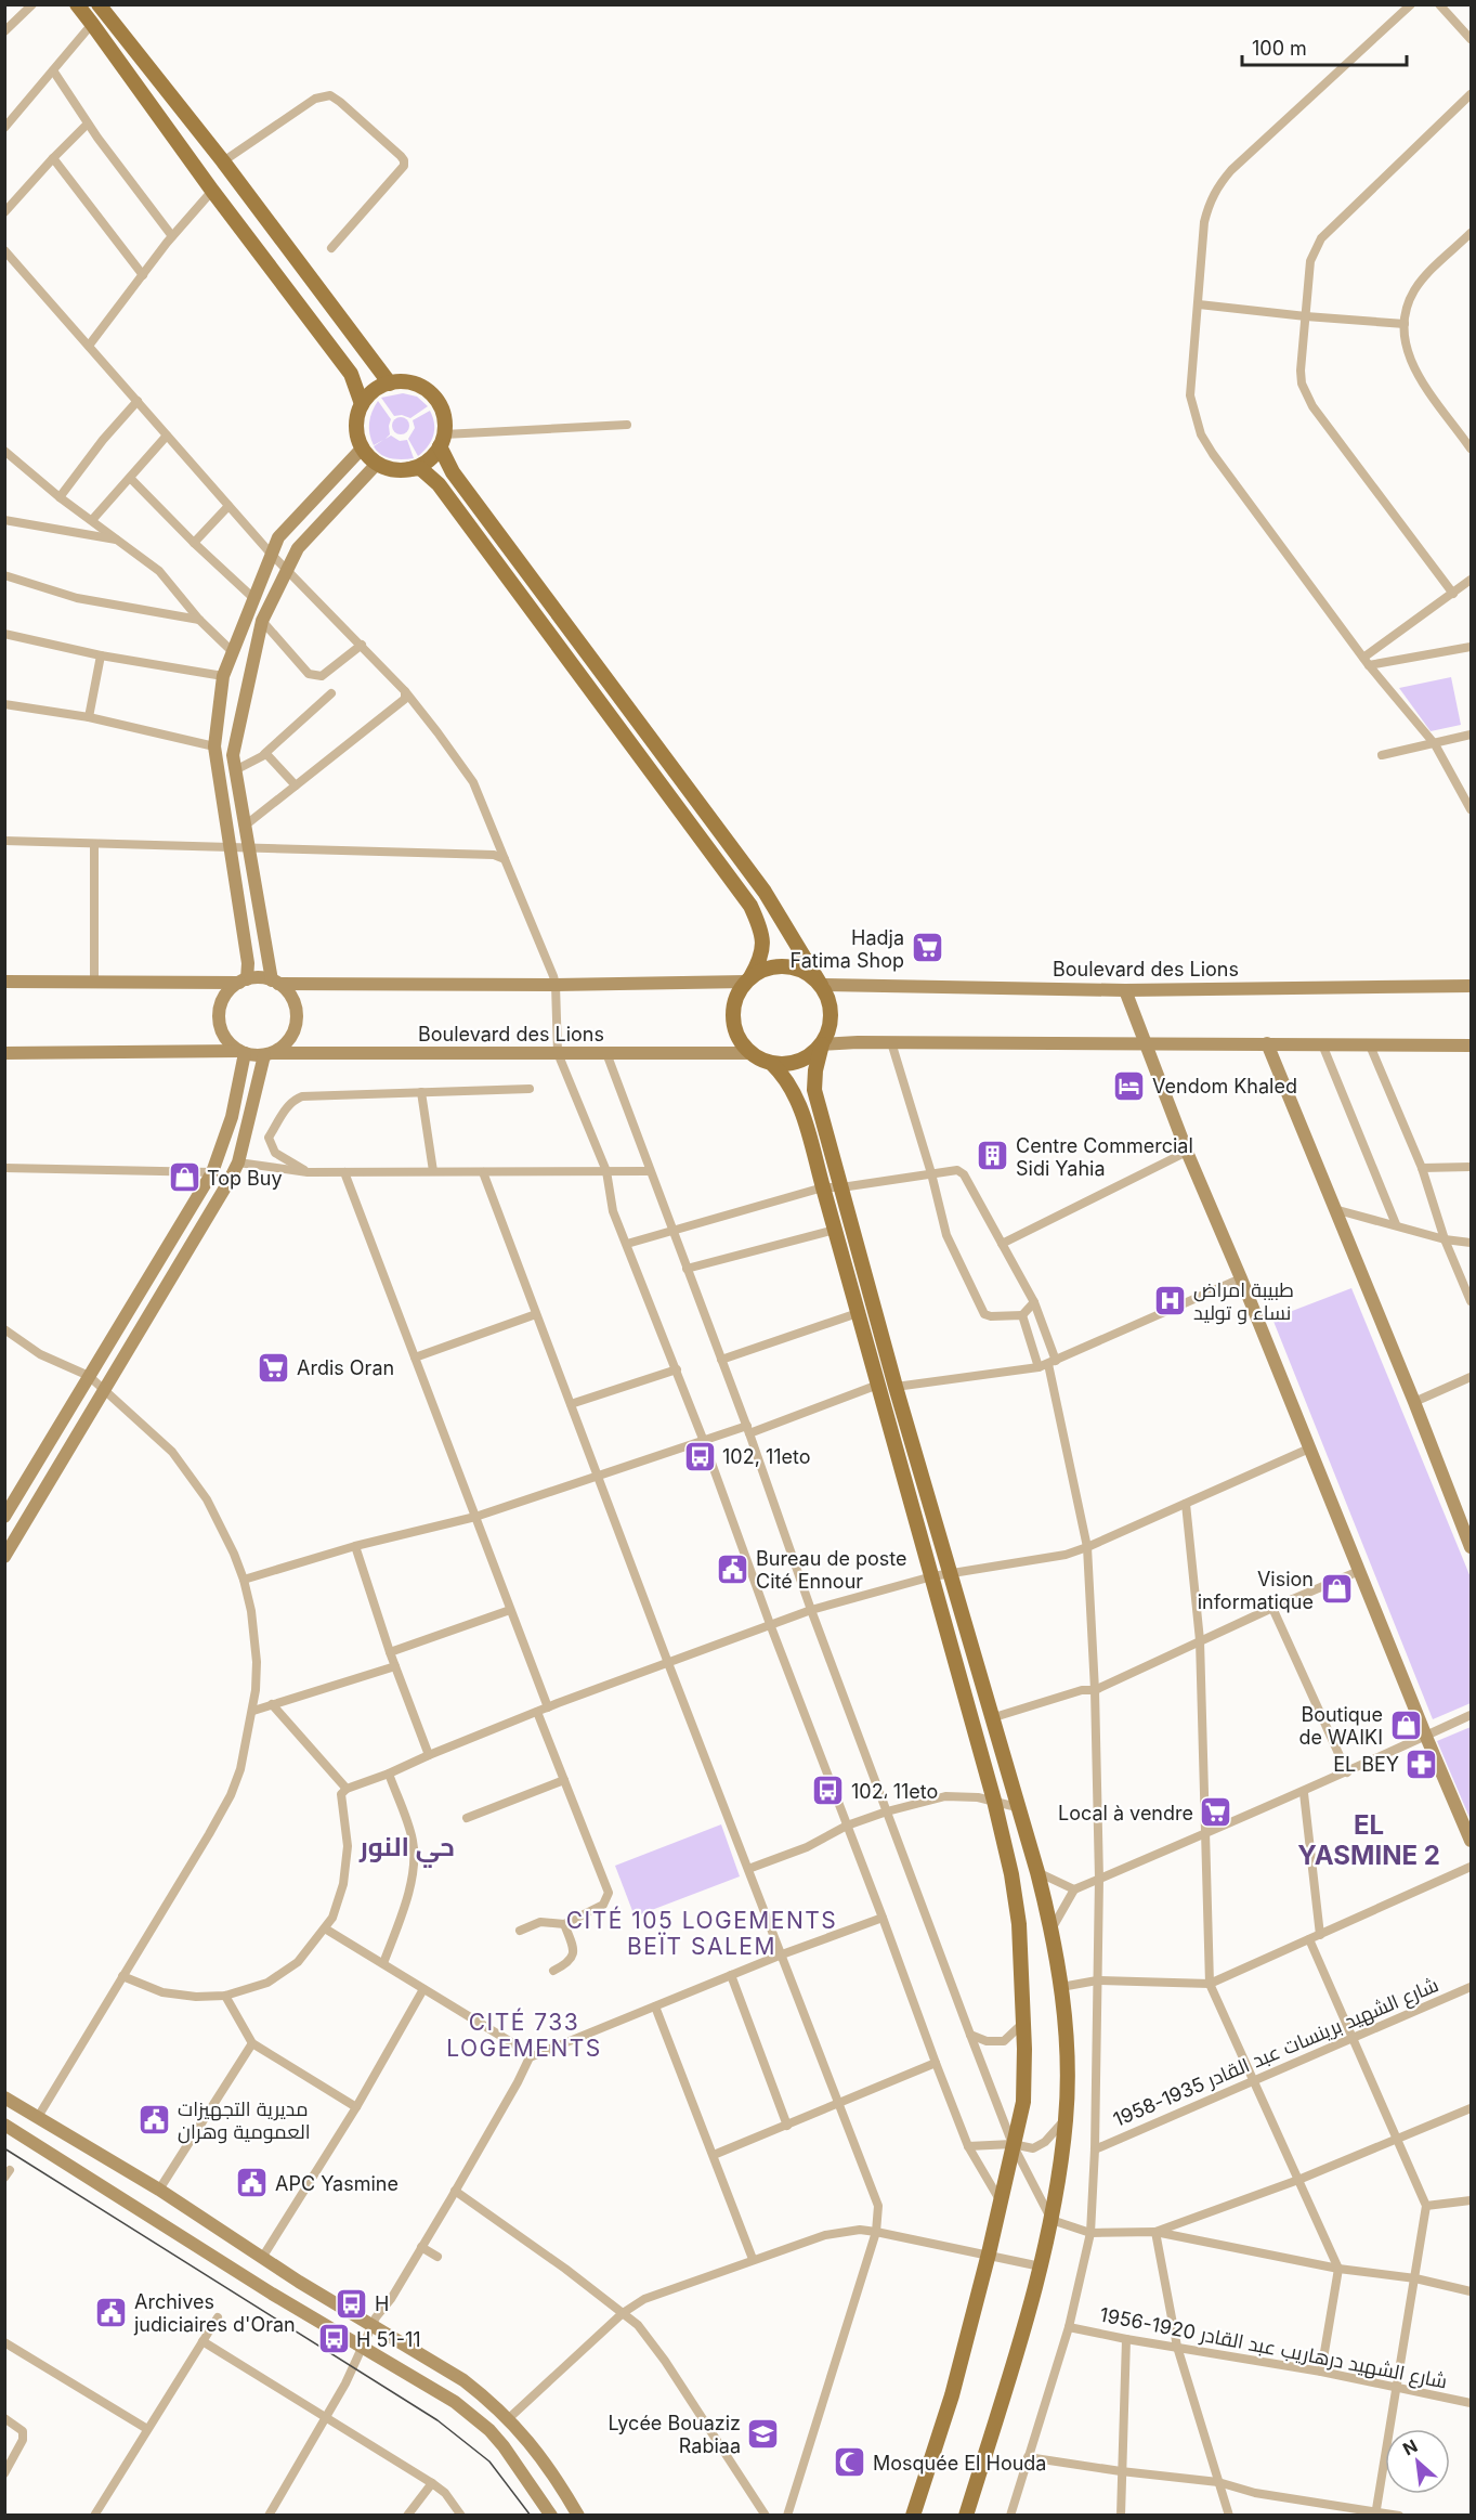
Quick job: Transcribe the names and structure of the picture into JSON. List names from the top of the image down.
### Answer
{
  "streets": {
    "main road": ["Boulevard des Lions"],
    "street": ["شارع الشهيد برينسات عبد القادر 1935-1958", "شارع الشهيد درهاريب عبد القادر 1920-1956"]
  },
  "districts": [
    "EL YASMINE 2",
    "حي النور",
    "CITÉ 105 LOGEMENTS BEÏT SALEM",
    "CITÉ 733 LOGEMENTS"
  ],
  "places": {
    "supermarket": ["Hadja Fatima Shop", "Ardis Oran", "Local à vendre"],
    "hotel": ["Vendom Khaled"],
    "building": ["Centre Commercial Sidi Yahia"],
    "shop": ["Top Buy", "Vision informatique", "Boutique de WAIKI"],
    "hospital": ["طبيبة امراض نساء و توليد"],
    "bus stop": [
      "102, 11eto",
      "102، 11eto",
      "H",
      "H 51-11"
    ],
    "public building": [
      "Bureau de poste Cité Ennour",
      "مديرية التجهيزات العمومية وهران",
      "APC Yasmine",
      "Archives judiciaires d'Oran"
    ],
    "pharmacy": ["EL BEY"],
    "school or university": ["Lycée Bouaziz Rabiaa"],
    "mosque": ["Mosquée El Houda"]
  },
  "scale_bar": "100 m",
  "north": "top left"
}
